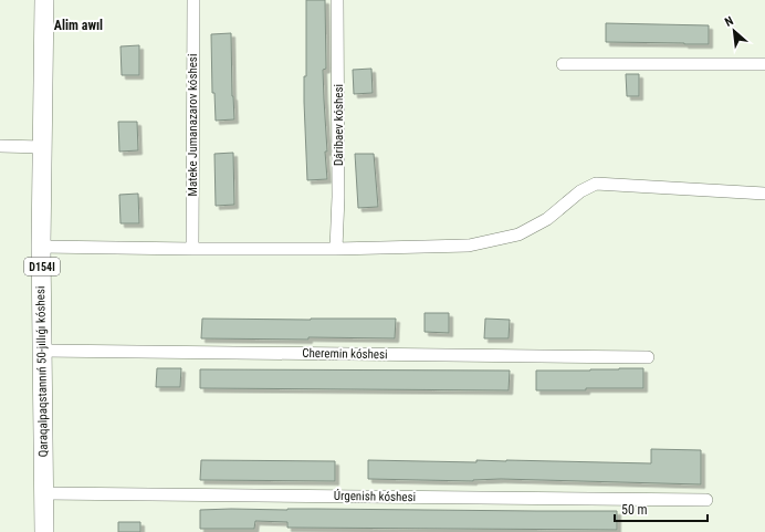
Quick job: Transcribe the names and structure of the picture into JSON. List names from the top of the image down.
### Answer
{
  "streets": {
    "main road": ["D154l", "Qaraqalpaqstannıń 50-jıllıǵı kóshesi"],
    "street": [
      "Mateke Jumanazarov kóshesi",
      "Dáribaev kóshesi",
      "Cheremin kóshesi",
      "Úrgenish kóshesi"
    ]
  },
  "crossings": [
    ["Cheremin kóshesi", "Qaraqalpaqstannıń 50-jıllıǵı kóshesi"],
    ["Qaraqalpaqstannıń 50-jıllıǵı kóshesi", "Úrgenish kóshesi"]
  ],
  "districts": ["Alim awıl"],
  "scale_bar": "50 m",
  "north": "top left"
}
